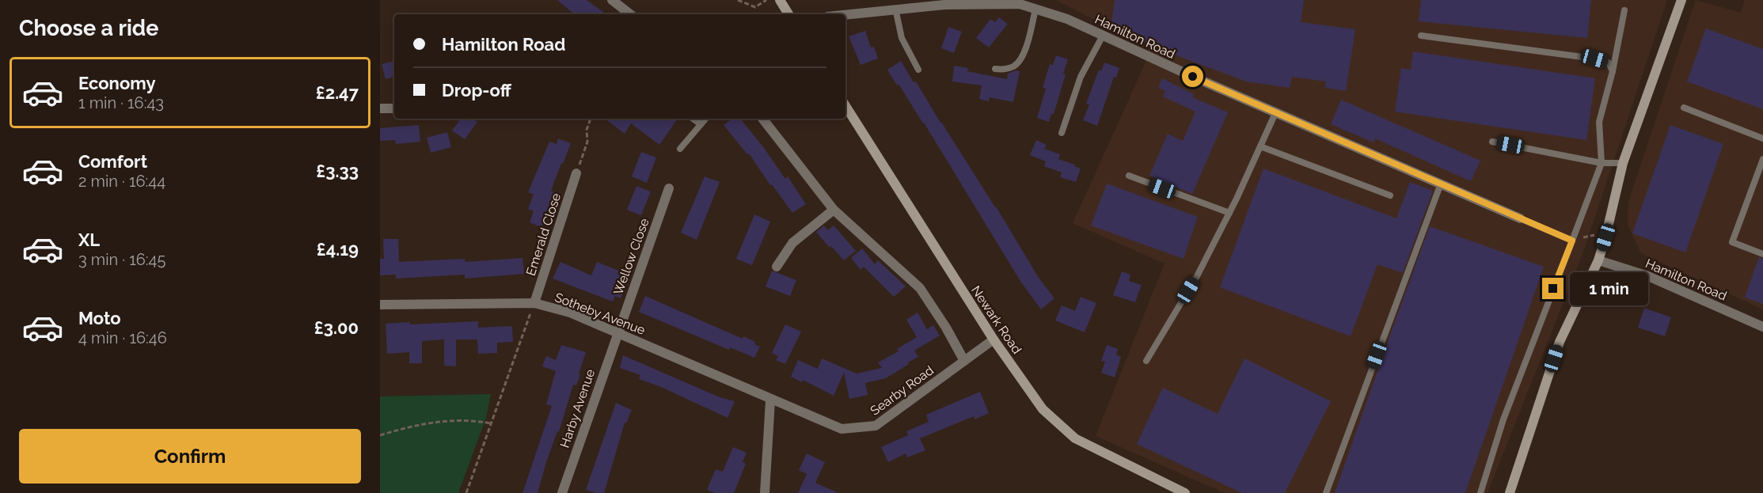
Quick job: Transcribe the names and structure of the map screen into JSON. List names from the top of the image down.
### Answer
{
  "streets": {
    "main road": ["Newark Road"],
    "street": [
      "Hamilton Road",
      "Emerald Close",
      "Wellow Close",
      "Sotheby Avenue",
      "Searby Road",
      "Harby Avenue"
    ]
  },
  "crossings": [
    ["Emerald Close", "Sotheby Avenue"],
    ["Wellow Close", "Sotheby Avenue"],
    ["Wellow Close", "Harby Avenue"],
    ["Sotheby Avenue", "Searby Road"],
    ["Sotheby Avenue", "Harby Avenue"],
    ["Newark Road", "Searby Road"]
  ],
  "page": {
    "heading": "Choose a ride",
    "banner": ["Hamilton Road", "Drop-off"],
    "list": [
      {
        "name": "Economy",
        "note": "1 min · 16:43",
        "value": "£2.47"
      },
      {
        "name": "Comfort",
        "note": "2 min · 16:44",
        "value": "£3.33"
      },
      {
        "name": "XL",
        "note": "3 min · 16:45",
        "value": "£4.19"
      },
      {
        "name": "Moto",
        "note": "4 min · 16:46",
        "value": "£3.00"
      }
    ],
    "bubble": "1 min",
    "buttons": "Confirm"
  }
}
